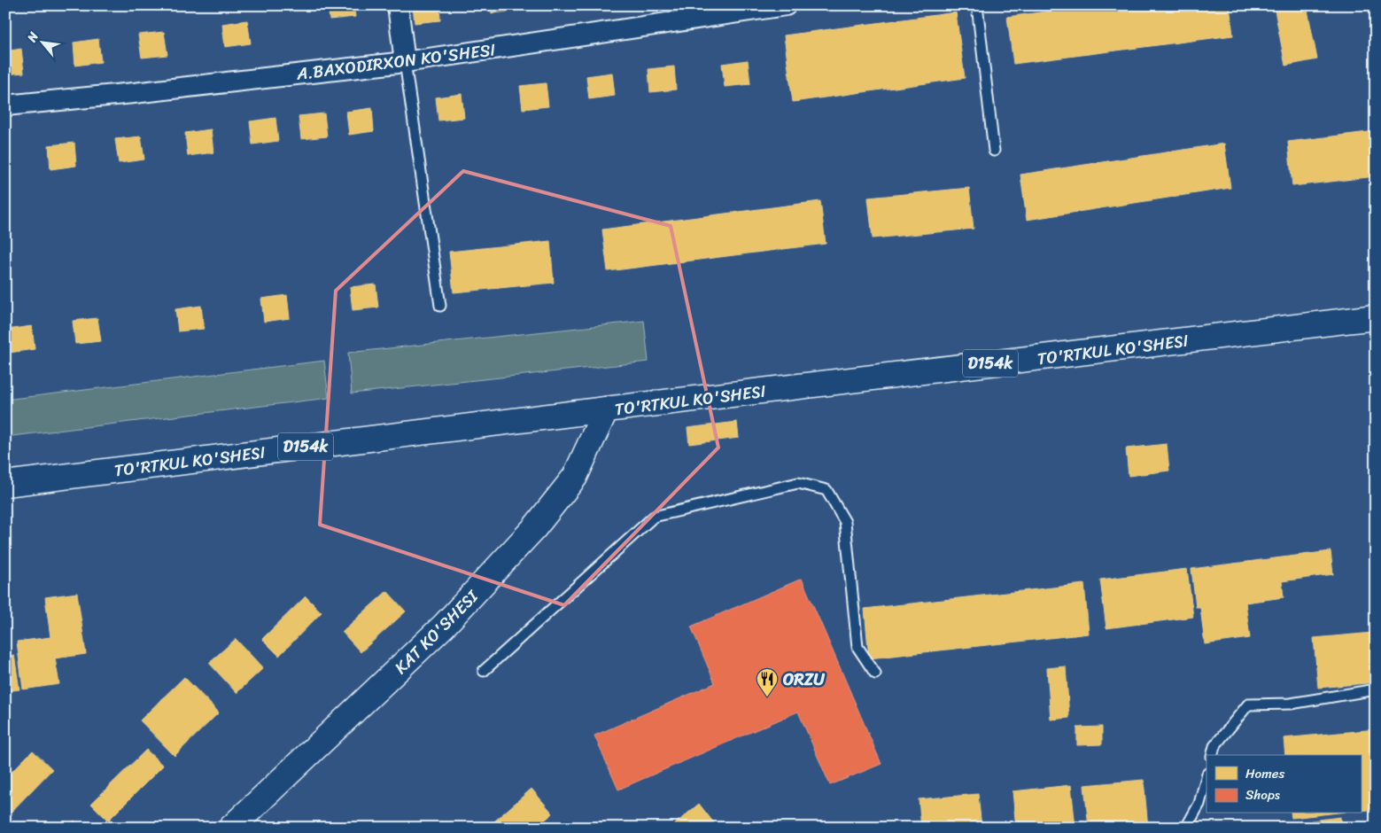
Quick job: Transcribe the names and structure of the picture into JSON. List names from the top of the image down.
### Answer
{
  "streets": {
    "main road": ["TO'RTKUL KO'SHESI", "D154k", "KAT KO'SHESI"],
    "street": ["A.BAXODIRXON KO'SHESI"]
  },
  "crossings": [
    ["TO'RTKUL KO'SHESI", "KAT KO'SHESI"]
  ],
  "places": {
    "restaurant": ["ORZU"]
  },
  "legend": ["Homes", "Shops"],
  "north": "top left"
}
